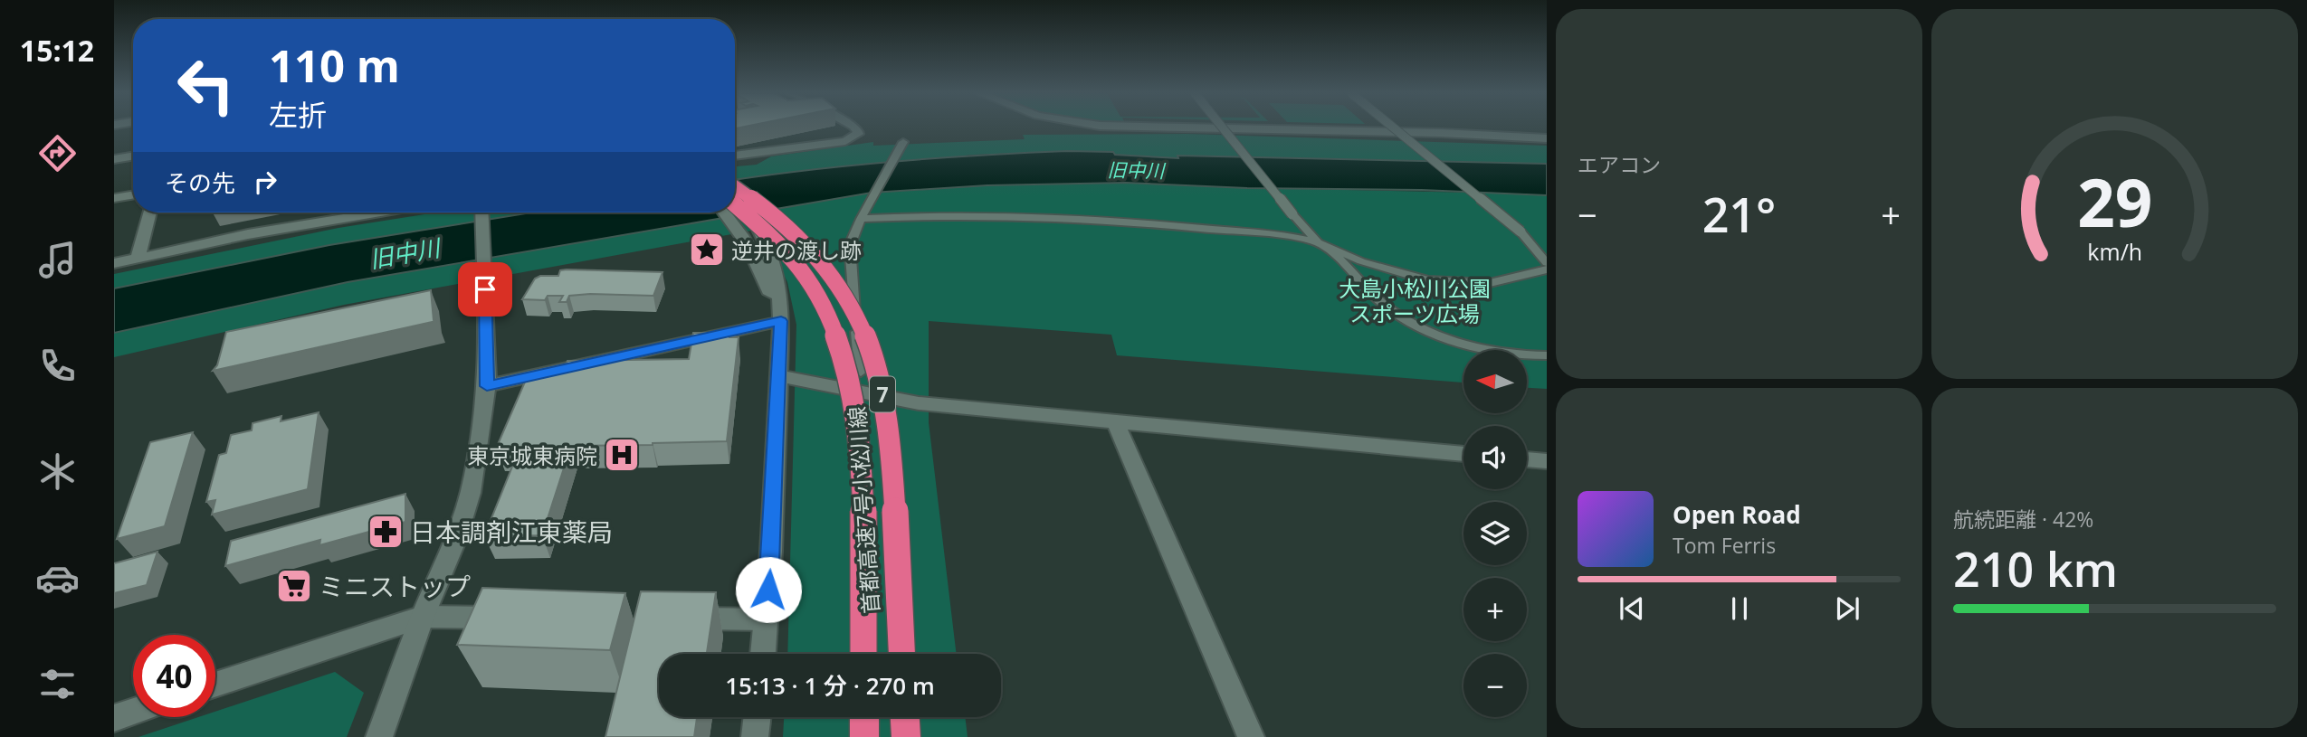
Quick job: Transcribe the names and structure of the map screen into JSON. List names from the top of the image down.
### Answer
{
  "streets": {
    "highway": ["7", "首都高速7号小松川線"]
  },
  "water": ["旧中川"],
  "parks": ["大島小松川公園 スポーツ広場"],
  "places": {
    "place": ["逆井の渡し跡"],
    "hospital": ["東京城東病院"],
    "pharmacy": ["日本調剤江東薬局"],
    "supermarket": ["ミニストップ"]
  },
  "north": "left",
  "page": {
    "tabs": "15:12",
    "tile": [
      "エアコン",
      ["航続距離 · 42%", "210 km"]
    ],
    "turn": ["110 m", "左折"],
    "then": "その先",
    "heat": ["−", "21°", "+"],
    "map_buttons": ["+", "−"],
    "song": ["Open Road", "Tom Ferris"],
    "limit": "40",
    "trip": "15:13 · 1 分 · 270 m",
    "gauge": ["29", "km/h"]
  }
}
